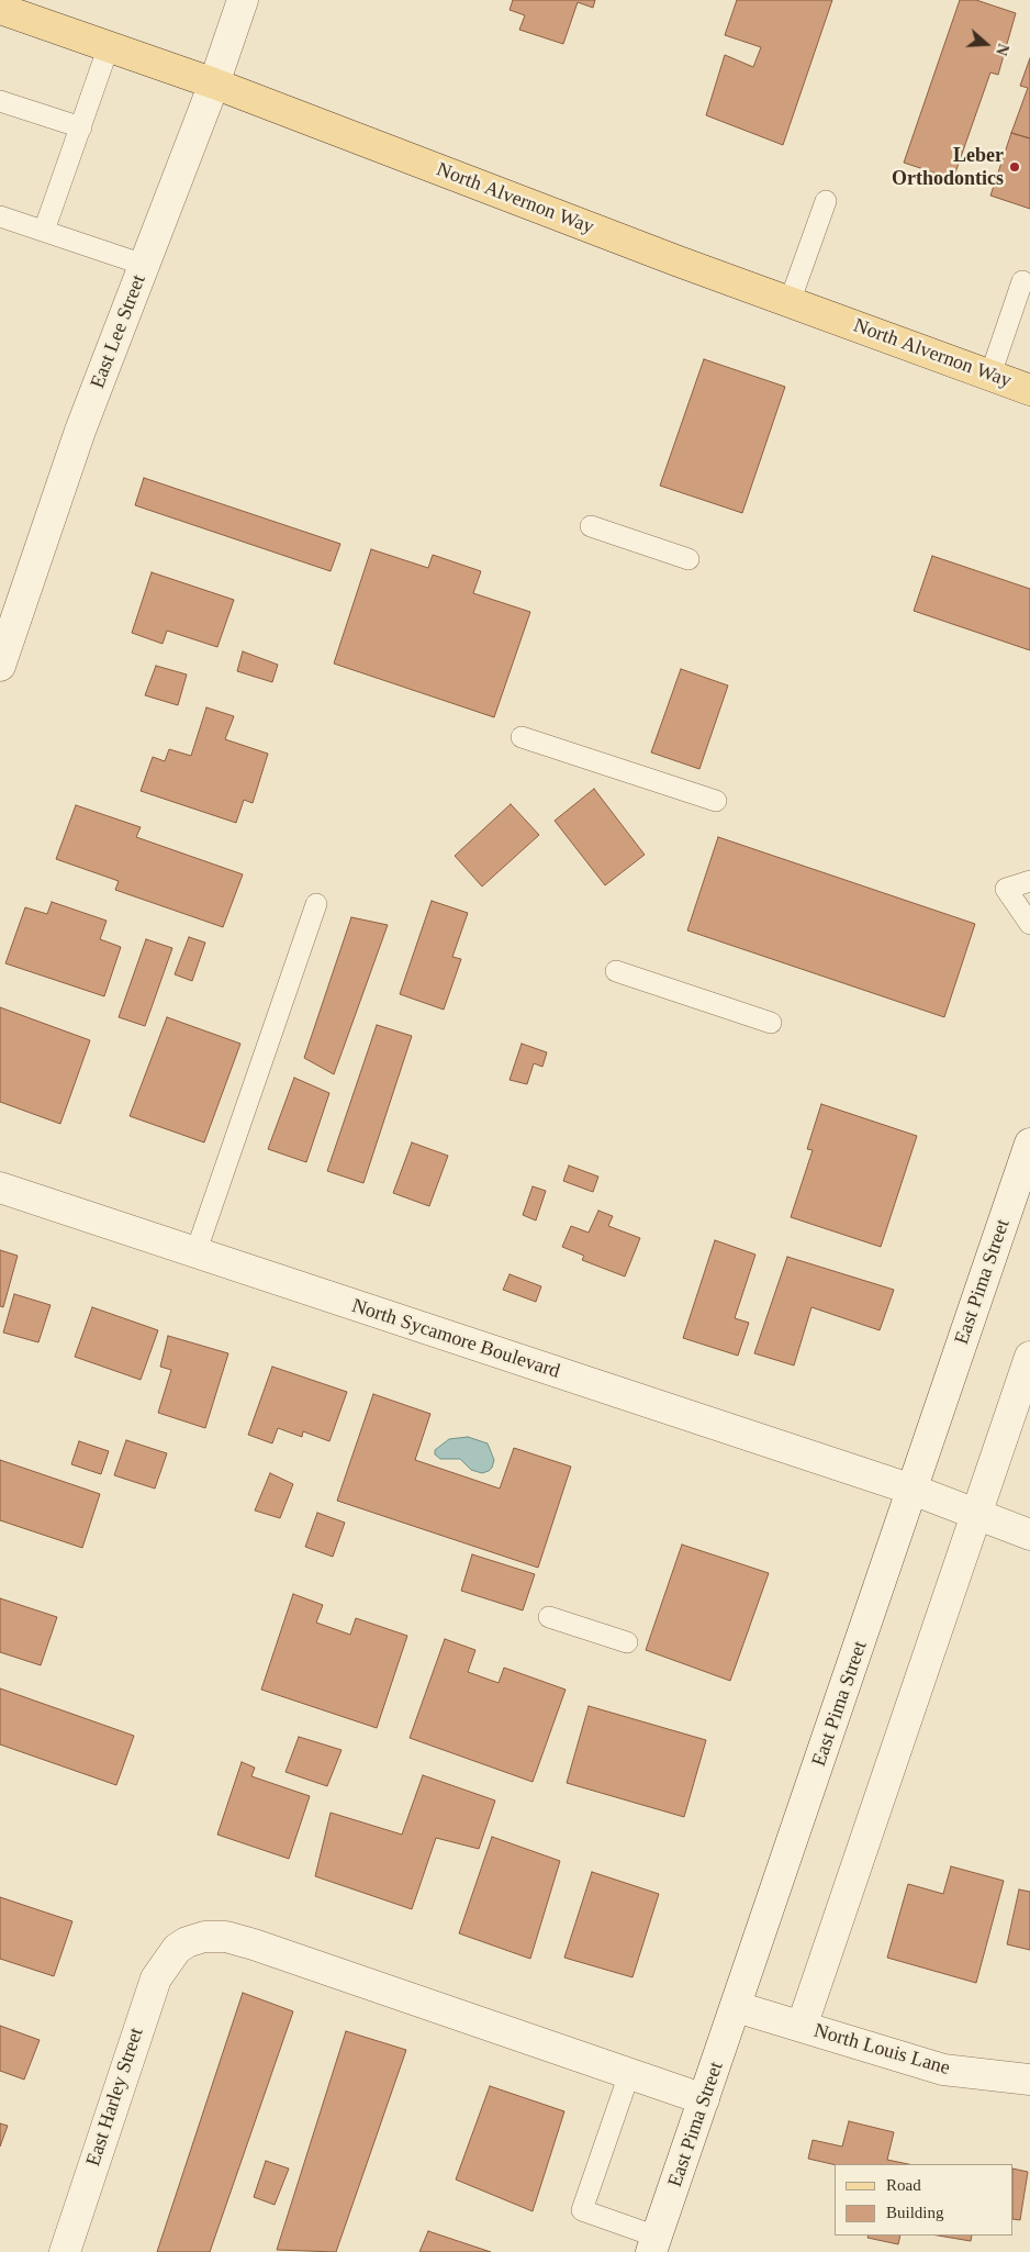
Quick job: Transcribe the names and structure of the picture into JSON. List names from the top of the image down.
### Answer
{
  "streets": {
    "main road": ["North Alvernon Way"],
    "street": [
      "East Lee Street",
      "East Pima Street",
      "North Sycamore Boulevard",
      "North Louis Lane",
      "East Harley Street"
    ]
  },
  "crossings": [
    ["North Alvernon Way", "East Lee Street"],
    ["East Pima Street", "North Sycamore Boulevard"],
    ["East Pima Street", "North Louis Lane"]
  ],
  "places": ["Leber Orthodontics"],
  "legend": ["Road", "Building"],
  "north": "right"
}
